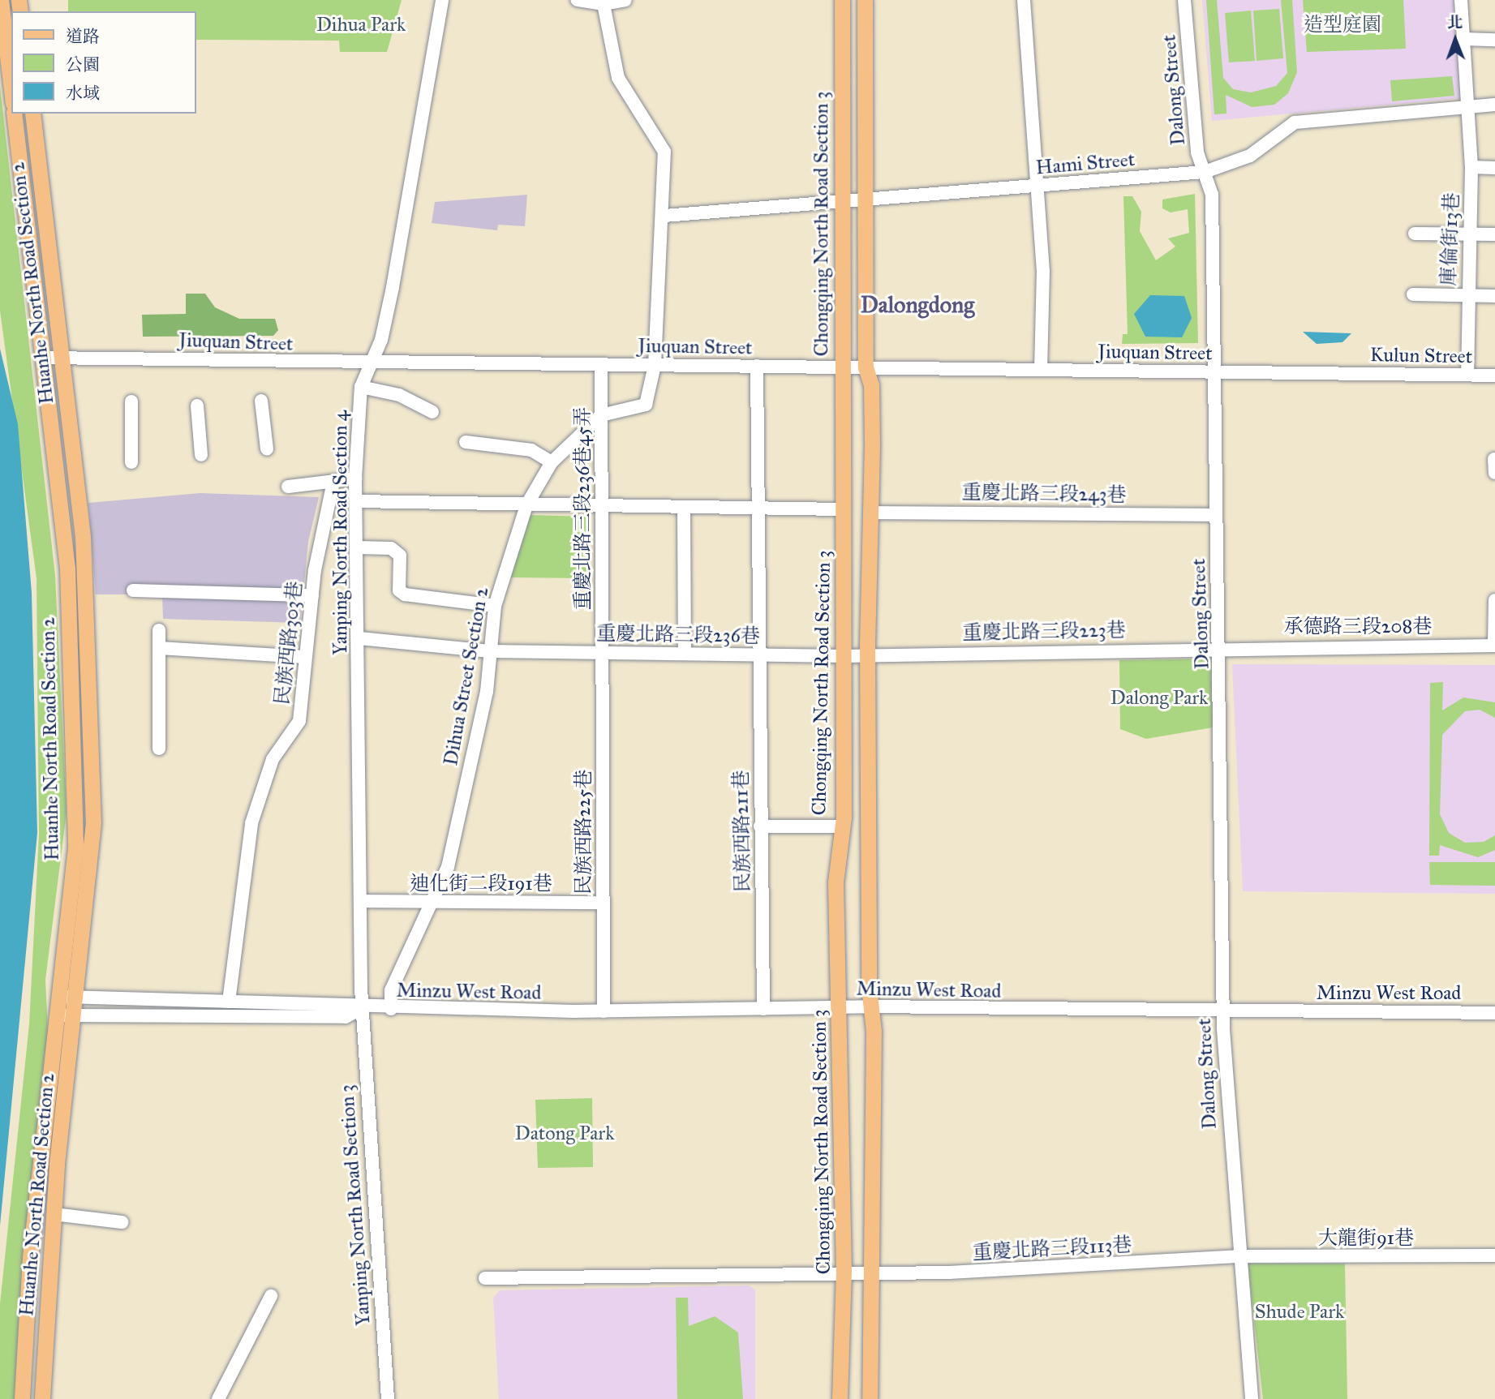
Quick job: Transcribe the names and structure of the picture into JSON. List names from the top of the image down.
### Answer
{
  "streets": {
    "main road": ["Chongqing North Road Section 3", "Huanhe North Road Section 2"],
    "street": [
      "Dalong Street",
      "Hami Street",
      "庫倫街13巷",
      "Jiuquan Street",
      "Kulun Street",
      "重慶北路三段243巷",
      "重慶北路三段236巷45弄",
      "Yanping North Road Section 4",
      "承德路三段208巷",
      "重慶北路三段223巷",
      "重慶北路三段236巷",
      "民族西路303巷",
      "Dihua Street Section 2",
      "民族西路211巷",
      "民族西路225巷",
      "迪化街二段191巷",
      "Minzu West Road",
      "Yanping North Road Section 3",
      "大龍街91巷",
      "重慶北路三段113巷"
    ]
  },
  "crossings": [
    ["Dalong Street", "Hami Street"],
    ["Dalong Street", "Jiuquan Street"],
    ["Dalong Street", "重慶北路三段243巷"],
    ["Dalong Street", "承德路三段208巷"],
    ["Dalong Street", "重慶北路三段223巷"],
    ["Dalong Street", "Minzu West Road"],
    ["Dalong Street", "大龍街91巷"],
    ["Dalong Street", "重慶北路三段113巷"],
    ["Hami Street", "Chongqing North Road Section 3"],
    ["Hami Street", "庫倫街13巷"],
    ["Chongqing North Road Section 3", "Jiuquan Street"],
    ["Chongqing North Road Section 3", "重慶北路三段236巷"],
    ["Chongqing North Road Section 3", "Minzu West Road"],
    ["Chongqing North Road Section 3", "重慶北路三段113巷"],
    ["庫倫街13巷", "Kulun Street"],
    ["Huanhe North Road Section 2", "Jiuquan Street"],
    ["Huanhe North Road Section 2", "Minzu West Road"],
    ["Jiuquan Street", "Kulun Street"],
    ["Jiuquan Street", "重慶北路三段236巷45弄"],
    ["Jiuquan Street", "Yanping North Road Section 4"],
    ["Jiuquan Street", "民族西路211巷"],
    ["重慶北路三段236巷45弄", "重慶北路三段236巷"],
    ["重慶北路三段236巷45弄", "Dihua Street Section 2"],
    ["重慶北路三段236巷45弄", "民族西路225巷"],
    ["Yanping North Road Section 4", "重慶北路三段236巷"],
    ["Yanping North Road Section 4", "迪化街二段191巷"],
    ["Yanping North Road Section 4", "Minzu West Road"],
    ["Yanping North Road Section 4", "Yanping North Road Section 3"],
    ["承德路三段208巷", "重慶北路三段223巷"],
    ["重慶北路三段223巷", "重慶北路三段236巷"],
    ["重慶北路三段236巷", "Dihua Street Section 2"],
    ["重慶北路三段236巷", "民族西路211巷"],
    ["重慶北路三段236巷", "民族西路225巷"],
    ["民族西路303巷", "Minzu West Road"],
    ["Dihua Street Section 2", "迪化街二段191巷"],
    ["Dihua Street Section 2", "Minzu West Road"],
    ["民族西路211巷", "Minzu West Road"],
    ["民族西路225巷", "迪化街二段191巷"],
    ["民族西路225巷", "Minzu West Road"],
    ["Minzu West Road", "Yanping North Road Section 3"],
    ["大龍街91巷", "重慶北路三段113巷"]
  ],
  "districts": ["Dalongdong"],
  "parks": [
    "Dihua Park",
    "造型庭園",
    "Dalong Park",
    "Datong Park",
    "Shude Park"
  ],
  "legend": ["道路", "公園", "水域"],
  "north": "top"
}
